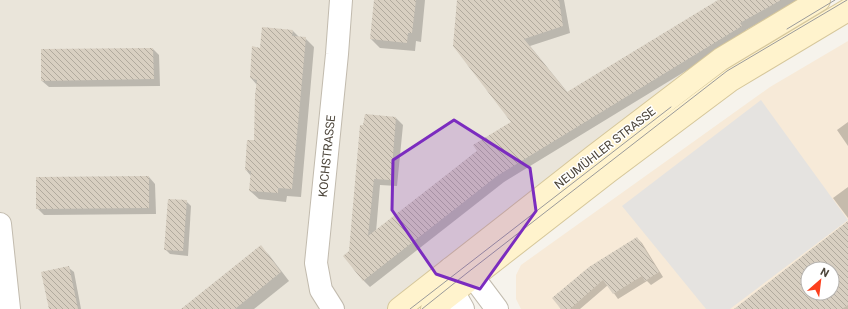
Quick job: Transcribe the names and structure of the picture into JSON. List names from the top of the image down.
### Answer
{
  "streets": {
    "main road": ["NEUMÜHLER STRASSE"],
    "street": ["KOCHSTRASSE"]
  },
  "north": "top right"
}
